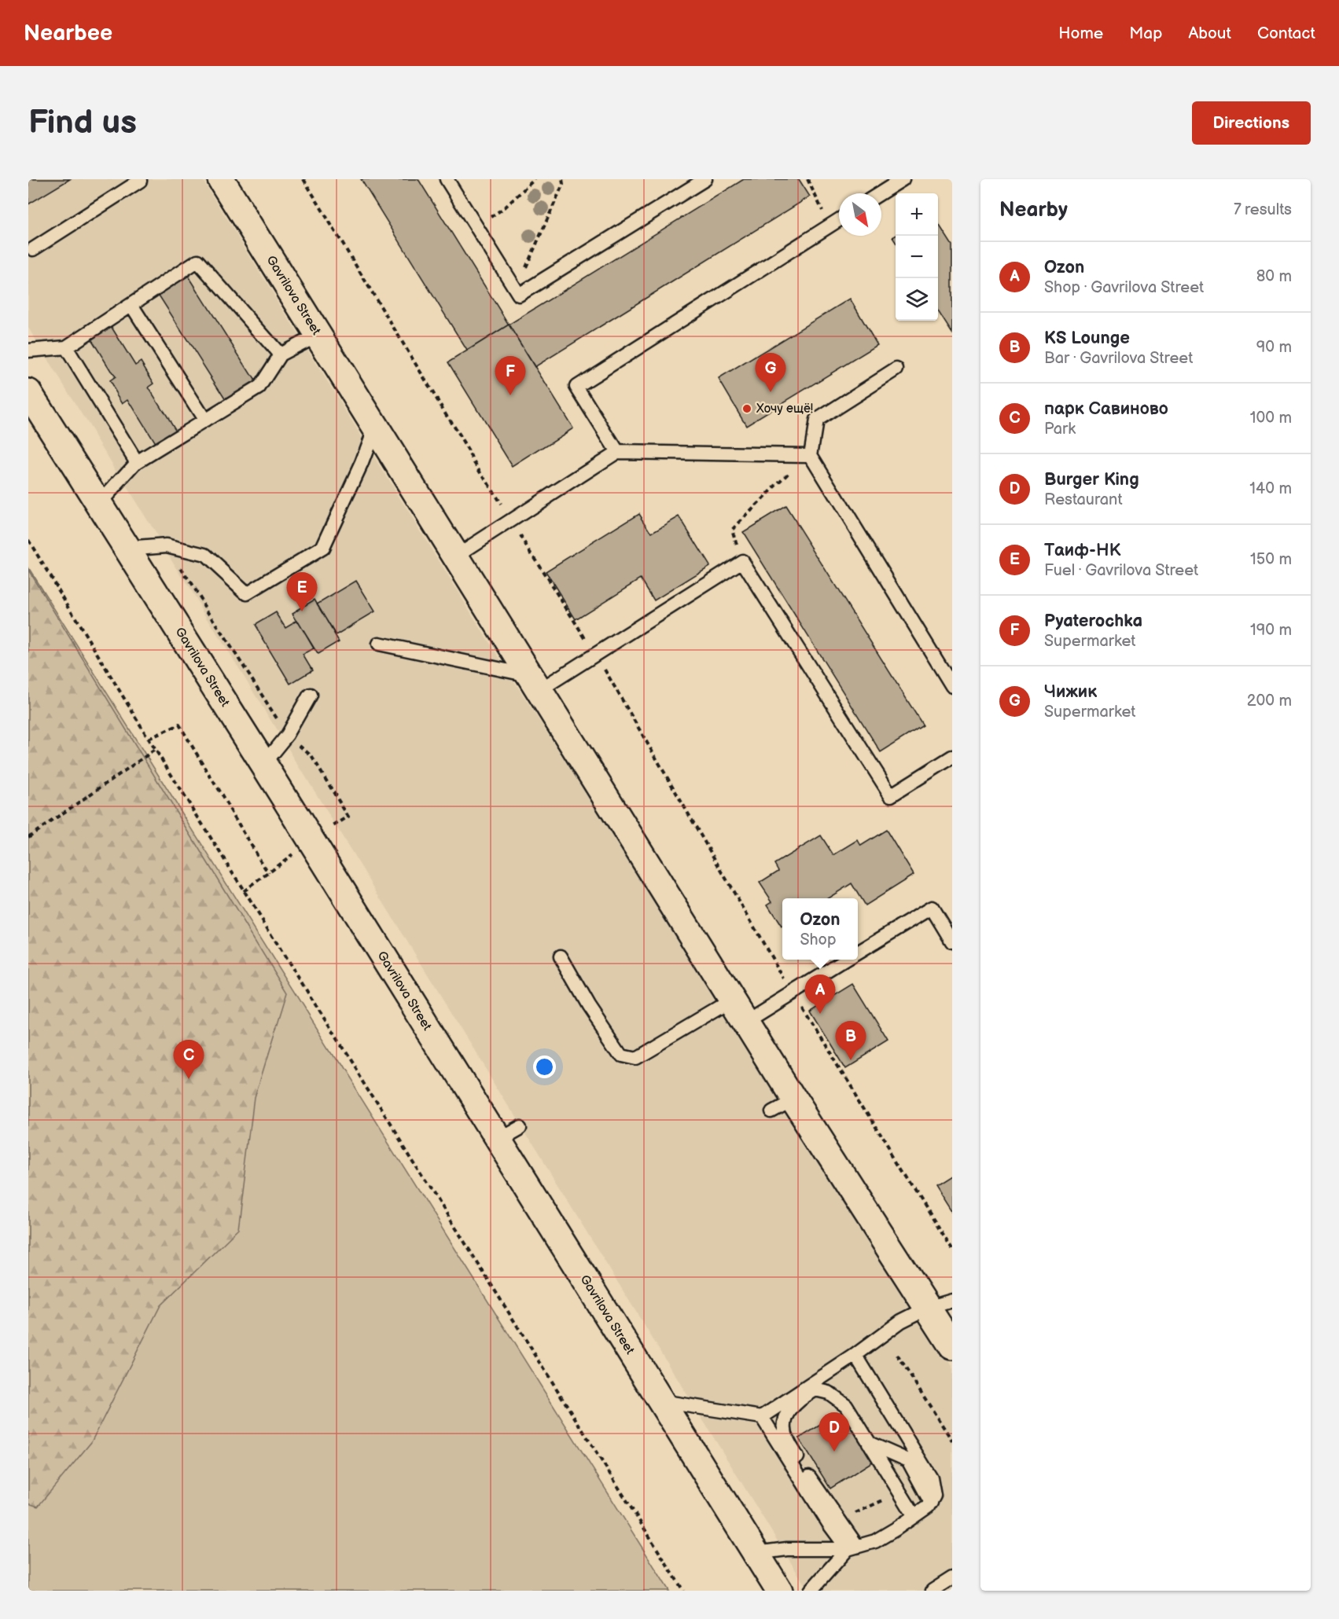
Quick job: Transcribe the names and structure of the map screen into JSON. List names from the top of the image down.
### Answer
{
  "streets": {
    "main road": ["Gavrilova Street"]
  },
  "places": ["Хочу ещё!"],
  "north": "bottom right",
  "page": {
    "header": "Nearbee",
    "nav": [
      "Home",
      "Map",
      "About",
      "Contact"
    ],
    "buttons": "Directions",
    "title": "Find us",
    "heading": ["Nearby", "7 results"],
    "map_buttons": ["+", "−"],
    "list": [
      {
        "mark": "A",
        "name": "Ozon",
        "note": "Shop · Gavrilova Street",
        "value": "80 m"
      },
      {
        "mark": "B",
        "name": "KS Lounge",
        "note": "Bar · Gavrilova Street",
        "value": "90 m"
      },
      {
        "mark": "C",
        "name": "парк Савиново",
        "note": "Park",
        "value": "100 m"
      },
      {
        "mark": "D",
        "name": "Burger King",
        "note": "Restaurant",
        "value": "140 m"
      },
      {
        "mark": "E",
        "name": "Таиф-НК",
        "note": "Fuel · Gavrilova Street",
        "value": "150 m"
      },
      {
        "mark": "F",
        "name": "Pyaterochka",
        "note": "Supermarket",
        "value": "190 m"
      },
      {
        "mark": "G",
        "name": "Чижик",
        "note": "Supermarket",
        "value": "200 m"
      }
    ],
    "pins": [
      "G",
      "F",
      "E",
      "A",
      "B",
      "C",
      "D"
    ],
    "popup": ["Ozon", "Shop"]
  }
}
